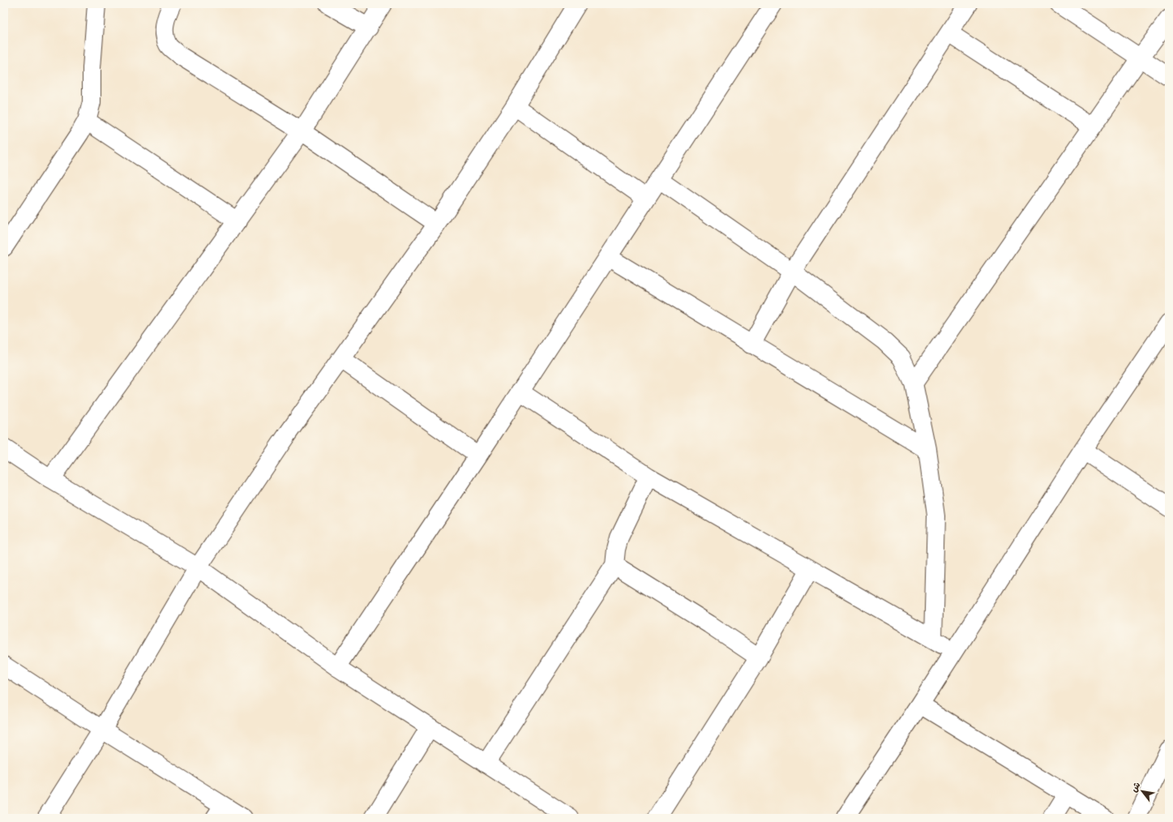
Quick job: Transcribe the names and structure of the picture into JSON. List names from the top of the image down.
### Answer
{
  "north": "top left"
}
